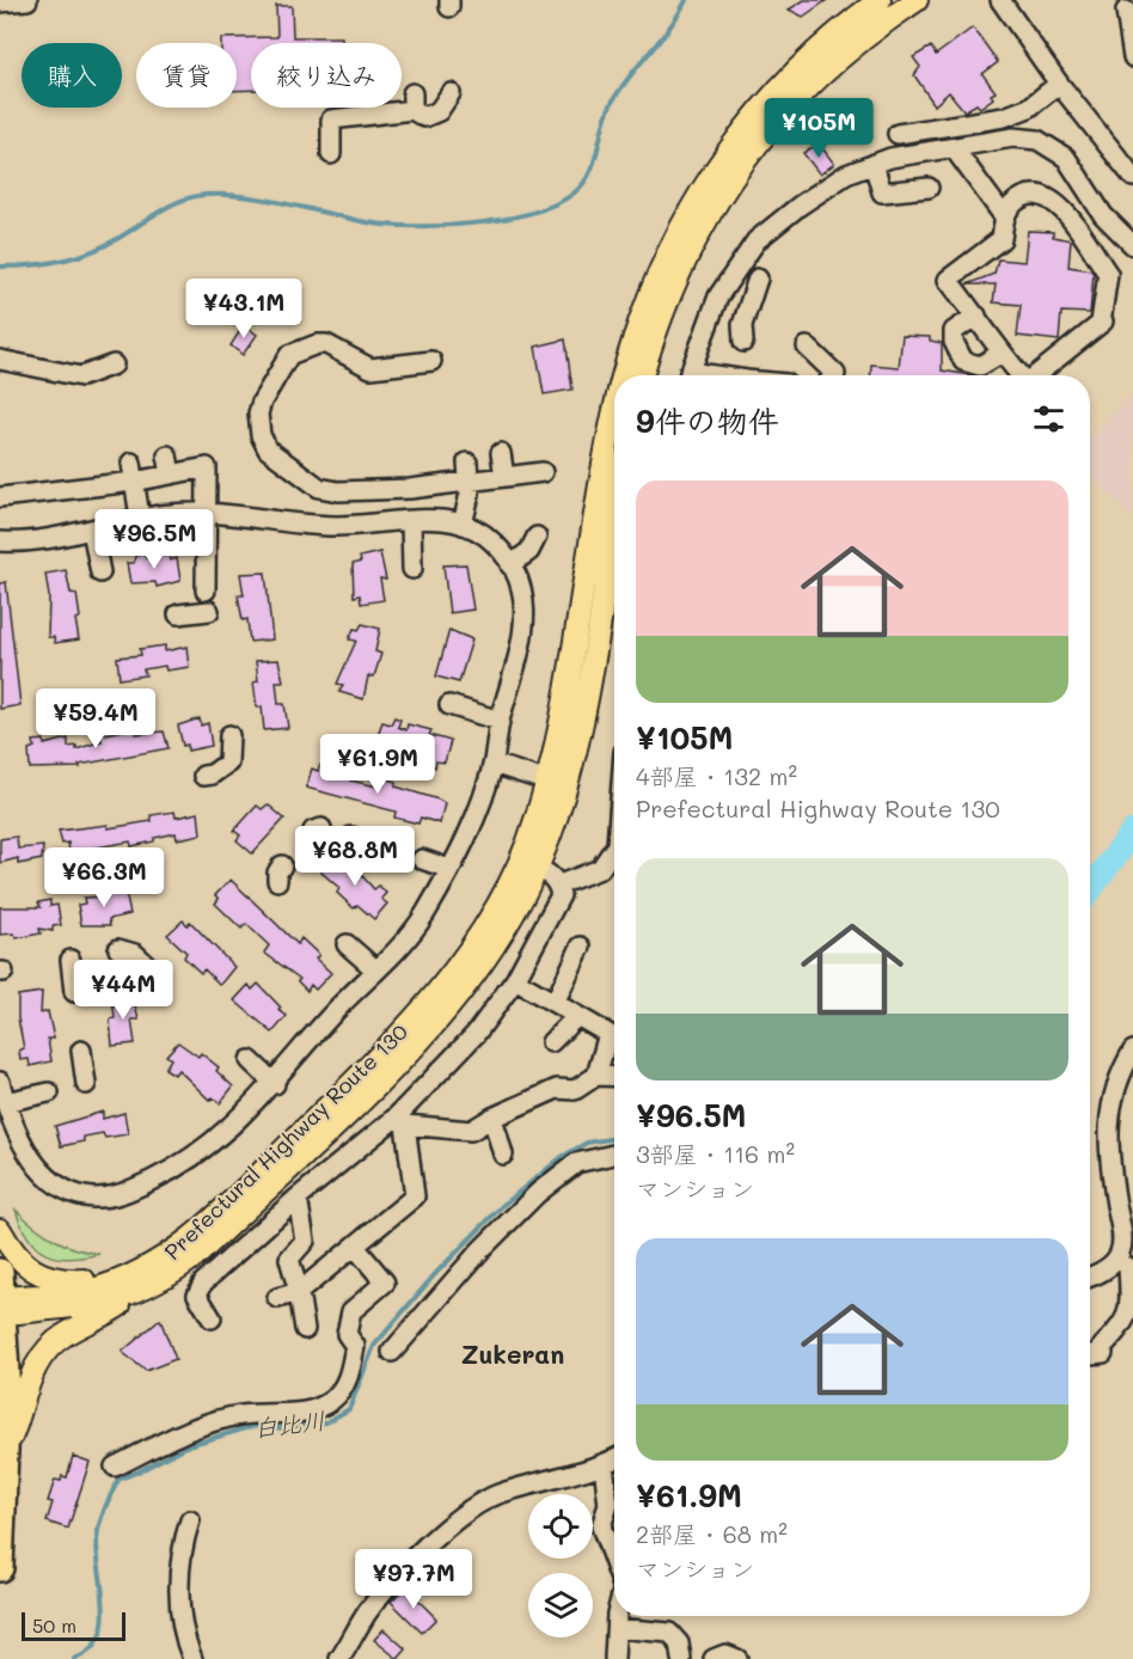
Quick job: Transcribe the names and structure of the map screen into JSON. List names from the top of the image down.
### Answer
{
  "streets": {
    "main road": ["Prefectural Highway Route 130"]
  },
  "districts": ["Zukeran"],
  "water": ["白比川"],
  "scale_bar": "50 m",
  "page": {
    "chip": ["購入", "賃貸", "絞り込み"],
    "price": [
      "¥105M",
      "¥43.1M",
      "¥96.5M",
      "¥59.4M",
      "¥61.9M",
      "¥68.8M",
      "¥66.3M",
      "¥44M",
      "¥97.7M"
    ],
    "heading": "9件の物件",
    "list": [
      {
        "name": "¥105M",
        "note": "4部屋 · 132 m² · Prefectural Highway Route 130"
      },
      {
        "name": "¥96.5M",
        "note": "3部屋 · 116 m² · マンション"
      },
      {
        "name": "¥61.9M",
        "note": "2部屋 · 68 m² · マンション"
      }
    ],
    "scale": "50 m"
  }
}
